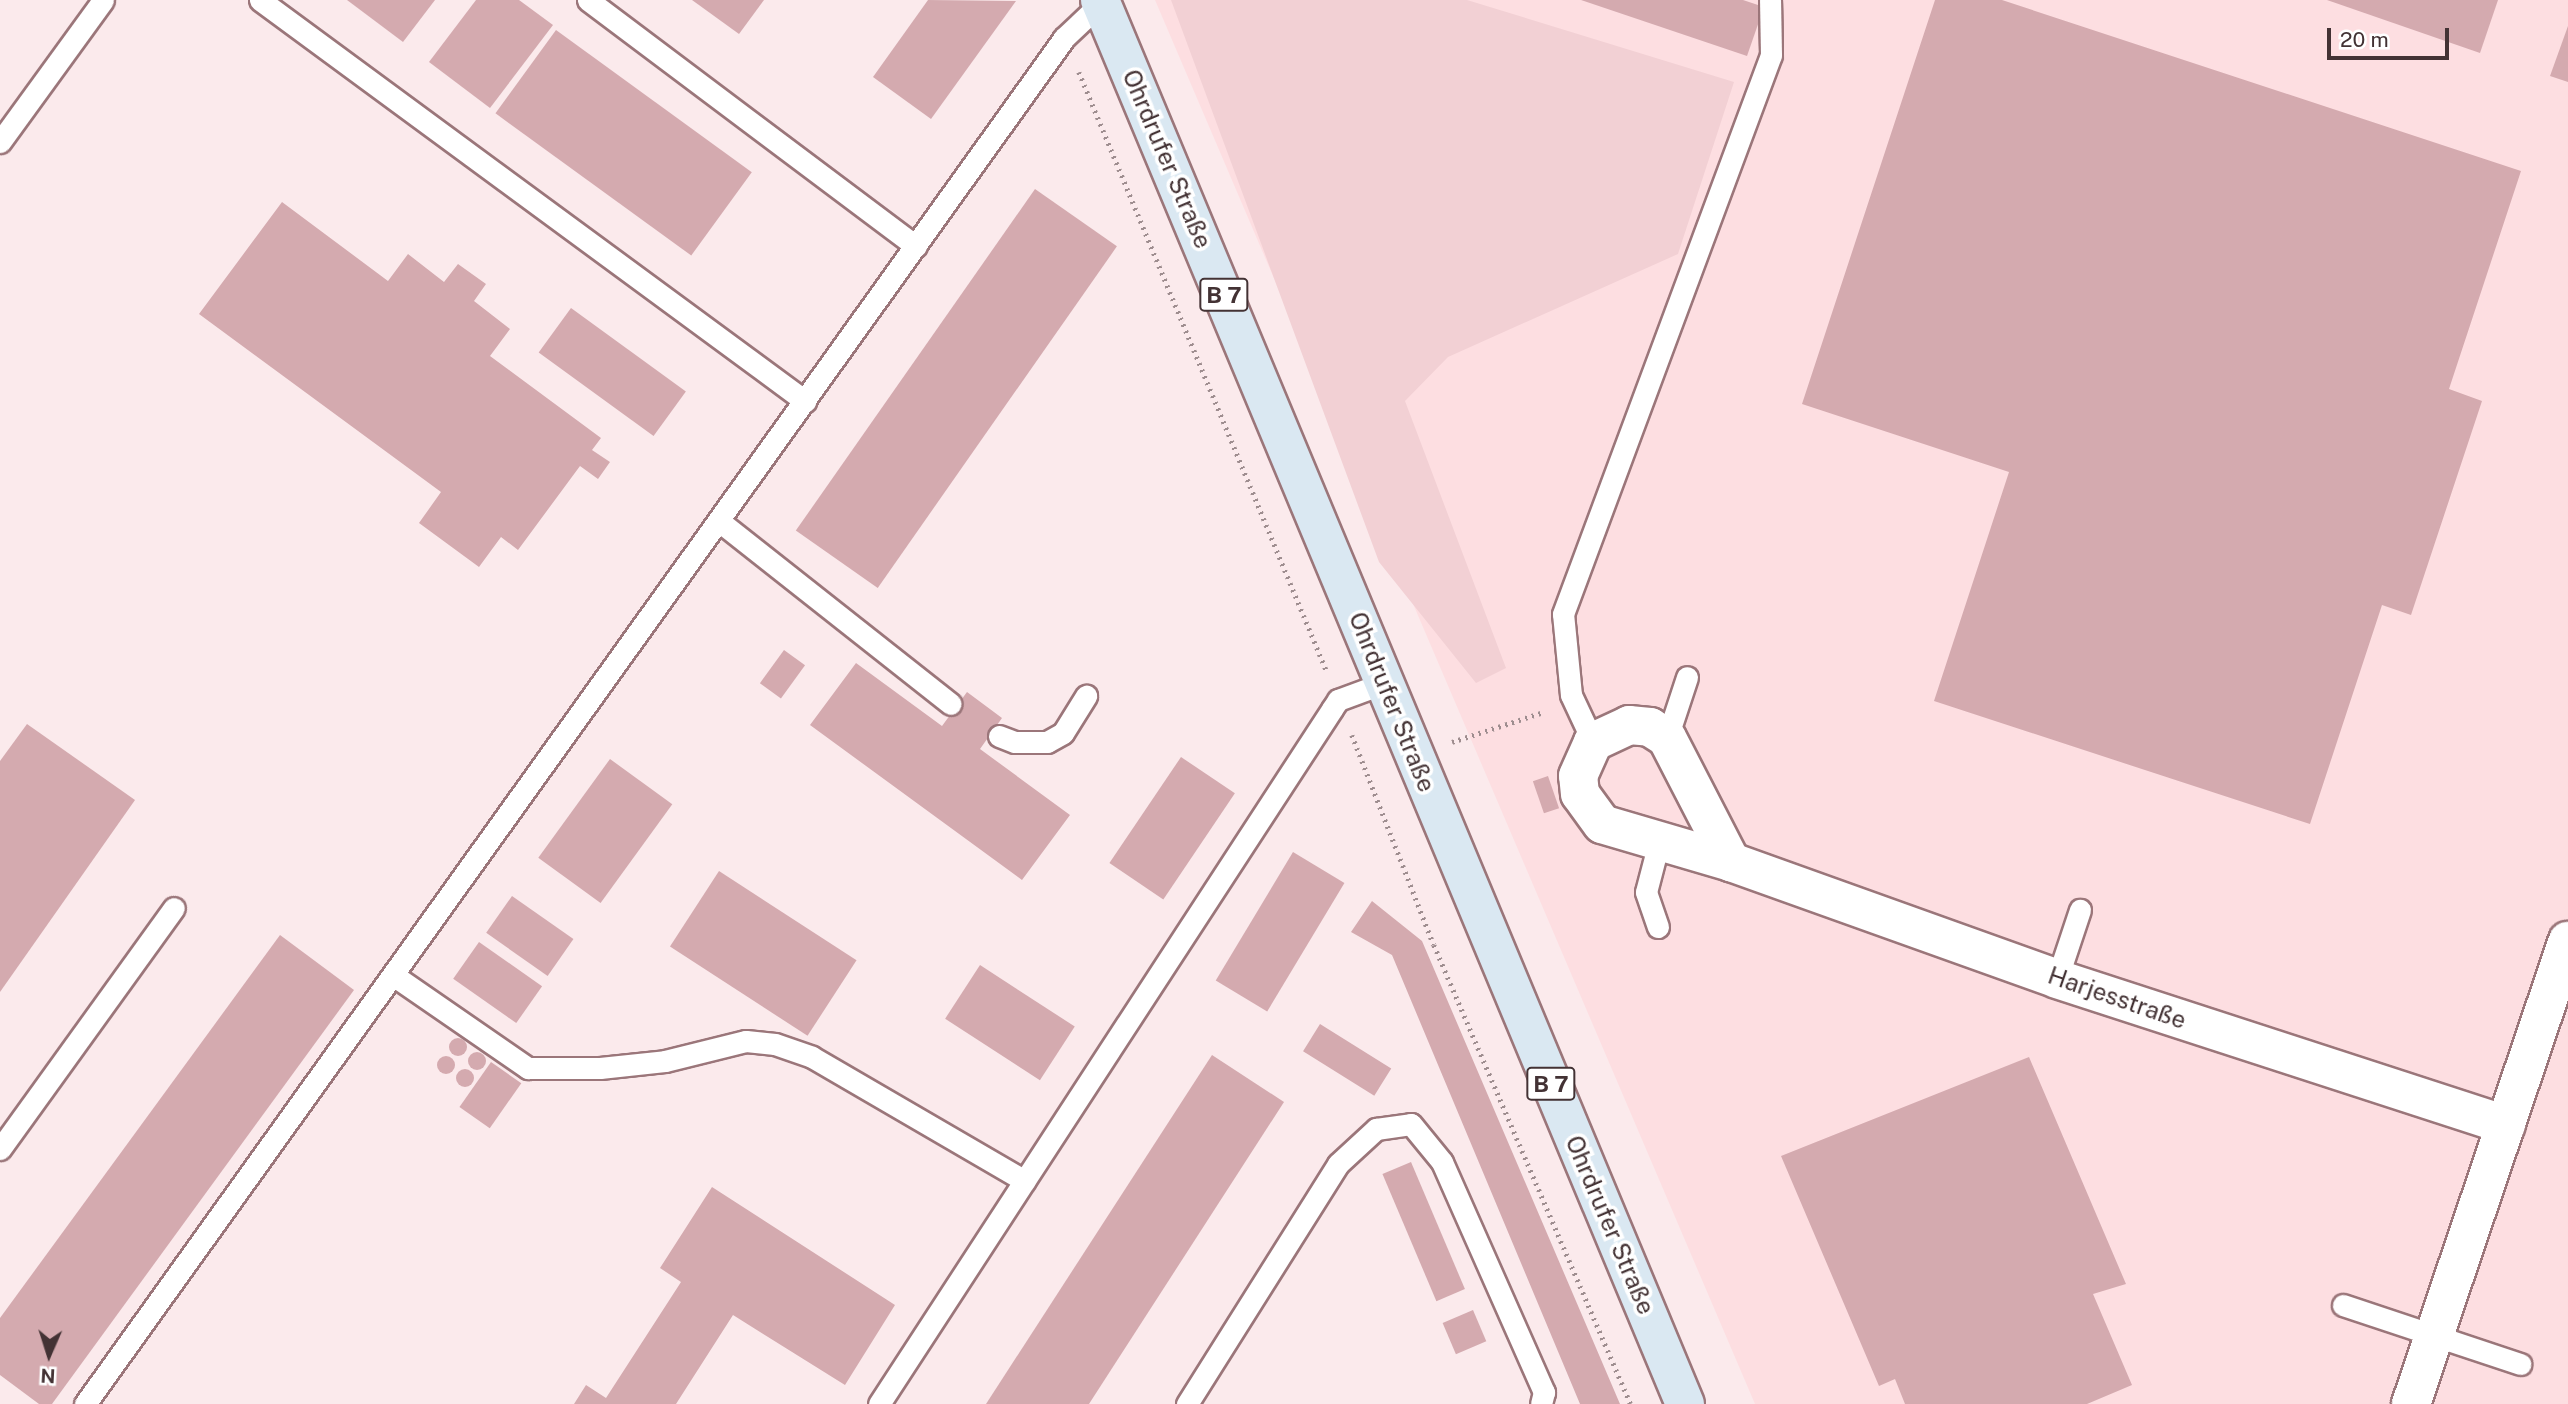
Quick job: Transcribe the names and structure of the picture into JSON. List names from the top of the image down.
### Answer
{
  "streets": {
    "main road": ["Ohrdrufer Straße", "B 7"],
    "street": ["Harjesstraße"]
  },
  "scale_bar": "20 m",
  "north": "bottom"
}
